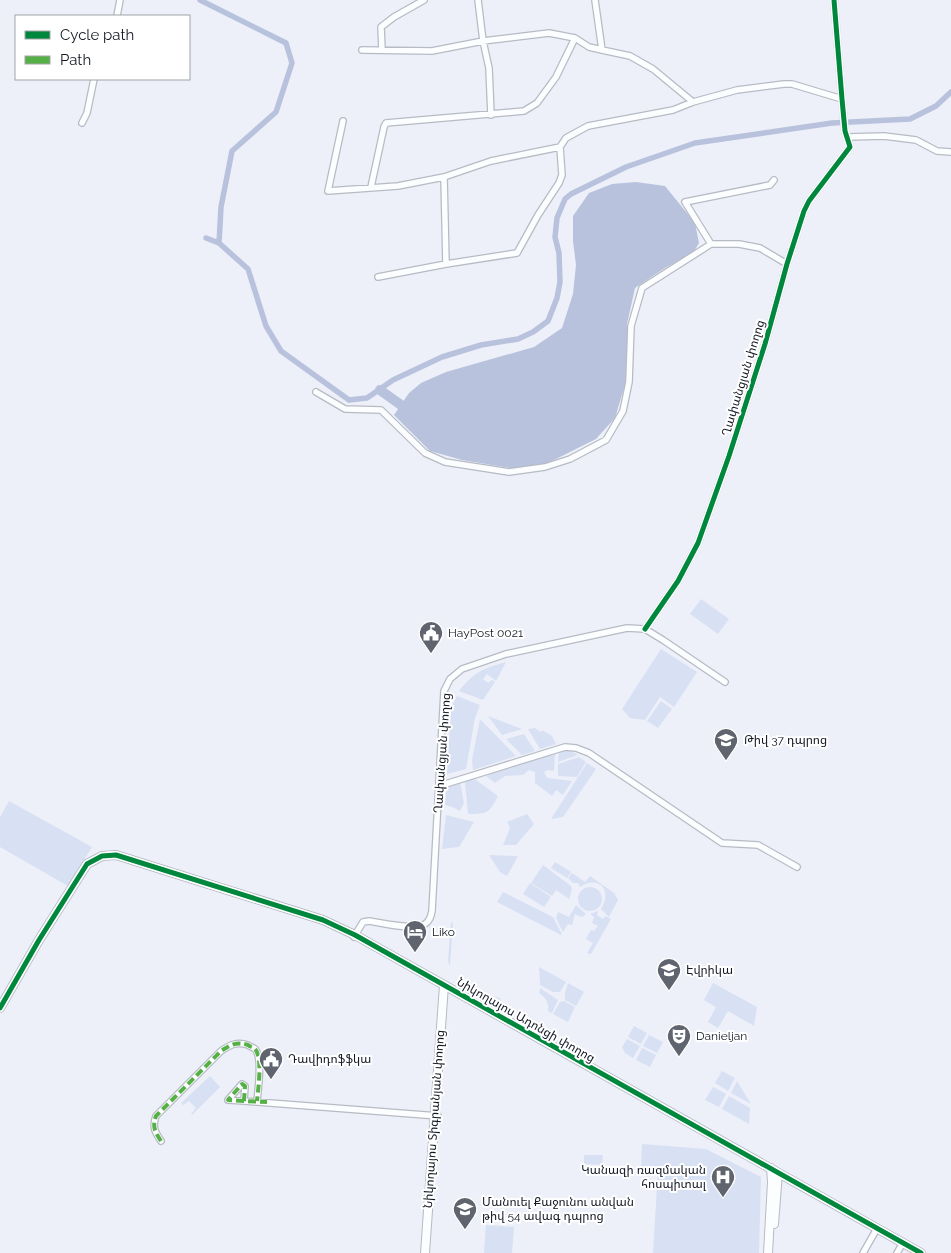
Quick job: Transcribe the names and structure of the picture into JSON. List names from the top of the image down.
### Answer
{
  "streets": {
    "street": ["Ղափանցյան փողոց", "Նիկողայոս Ադոնցի փողոց", "Նիկողայոս Տիգրանյան փողոց"]
  },
  "crossings": [
    ["Ղափանցյան փողոց", "Նիկողայոս Ադոնցի փողոց"],
    ["Նիկողայոս Ադոնցի փողոց", "Նիկողայոս Տիգրանյան փողոց"]
  ],
  "places": {
    "public building": ["HayPost 0021", "Դավիդոֆֆկա"],
    "school or university": ["Թիվ 37 դպրոց", "Էվրիկա", "Մանուել Քաջունու անվան թիվ 54 ավագ դպրոց"],
    "hotel": ["Liko"],
    "theatre": ["Danieljan"],
    "hospital": ["Կանազի ռազմական հոսպիտալ"]
  },
  "legend": ["Cycle path", "Path"]
}
